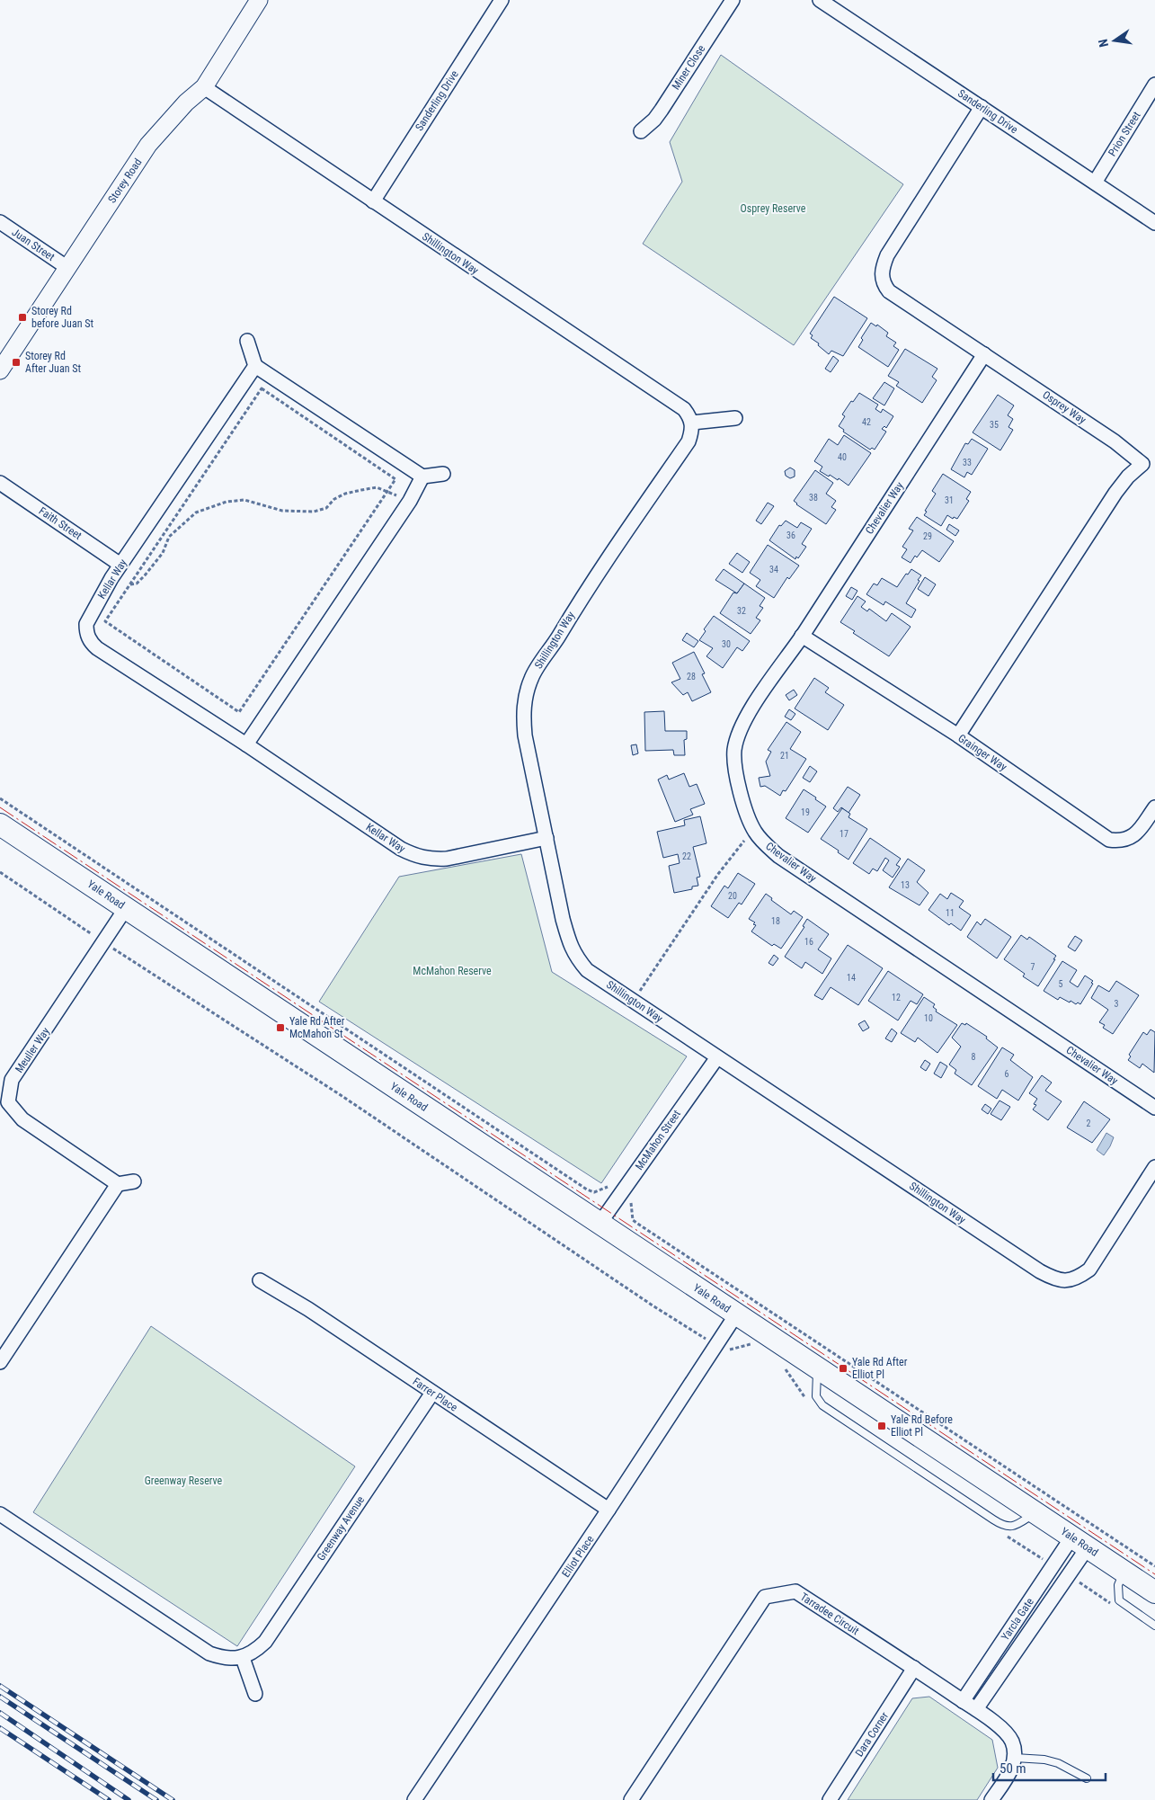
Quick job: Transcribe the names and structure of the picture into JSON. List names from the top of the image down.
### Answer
{
  "streets": {
    "main road": ["Yale Road"],
    "street": [
      "Miner Close",
      "Sanderling Drive",
      "Prion Street",
      "Storey Road",
      "Juan Street",
      "Shillington Way",
      "Osprey Way",
      "Chevalier Way",
      "Faith Street",
      "Kellar Way",
      "Grainger Way",
      "Meuller Way",
      "McMahon Street",
      "Farrer Place",
      "Greenway Avenue",
      "Elliot Place",
      "Tarradee Circuit",
      "Yarcla Gate",
      "Dara Corner"
    ]
  },
  "crossings": [
    ["Sanderling Drive", "Prion Street"],
    ["Sanderling Drive", "Shillington Way"],
    ["Sanderling Drive", "Osprey Way"],
    ["Storey Road", "Juan Street"],
    ["Storey Road", "Shillington Way"],
    ["Shillington Way", "Kellar Way"],
    ["Shillington Way", "McMahon Street"],
    ["Osprey Way", "Chevalier Way"],
    ["Osprey Way", "Grainger Way"],
    ["Chevalier Way", "Grainger Way"],
    ["Faith Street", "Kellar Way"],
    ["Yale Road", "Meuller Way"],
    ["Yale Road", "McMahon Street"],
    ["Yale Road", "Elliot Place"],
    ["Yale Road", "Yarcla Gate"],
    ["Farrer Place", "Greenway Avenue"],
    ["Farrer Place", "Elliot Place"],
    ["Tarradee Circuit", "Yarcla Gate"],
    ["Tarradee Circuit", "Dara Corner"]
  ],
  "parks": ["Osprey Reserve", "McMahon Reserve", "Greenway Reserve"],
  "places": {
    "transit": [
      "Storey Rd before Juan St",
      "Storey Rd After Juan St",
      "Yale Rd After McMahon St",
      "Yale Rd After Elliot Pl",
      "Yale Rd Before Elliot Pl"
    ]
  },
  "house_numbers": [
    "42",
    "35",
    "40",
    "33",
    "38",
    "31",
    "36",
    "29",
    "34",
    "32",
    "30",
    "28",
    "21",
    "19",
    "17",
    "22",
    "13",
    "20",
    "11",
    "18",
    "16",
    "7",
    "14",
    "5",
    "12",
    "3",
    "10",
    "8",
    "6",
    "2"
  ],
  "scale_bar": "50 m",
  "north": "left"
}
